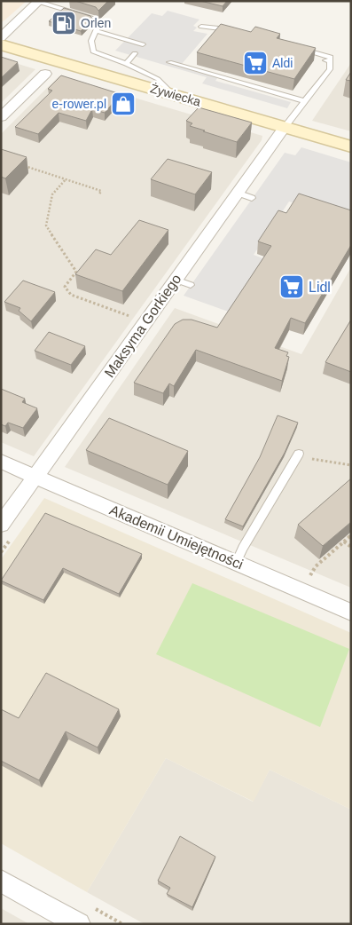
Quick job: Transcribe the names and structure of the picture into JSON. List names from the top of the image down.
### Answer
{
  "streets": {
    "main road": ["Żywiecka"],
    "street": ["Maksyma Gorkiego", "Akademii Umiejętności"]
  },
  "crossings": [
    ["Żywiecka", "Maksyma Gorkiego"],
    ["Maksyma Gorkiego", "Akademii Umiejętności"]
  ],
  "places": {
    "fuel station": ["Orlen"],
    "supermarket": ["Aldi", "Lidl"],
    "shop": ["e-rower.pl"]
  }
}
